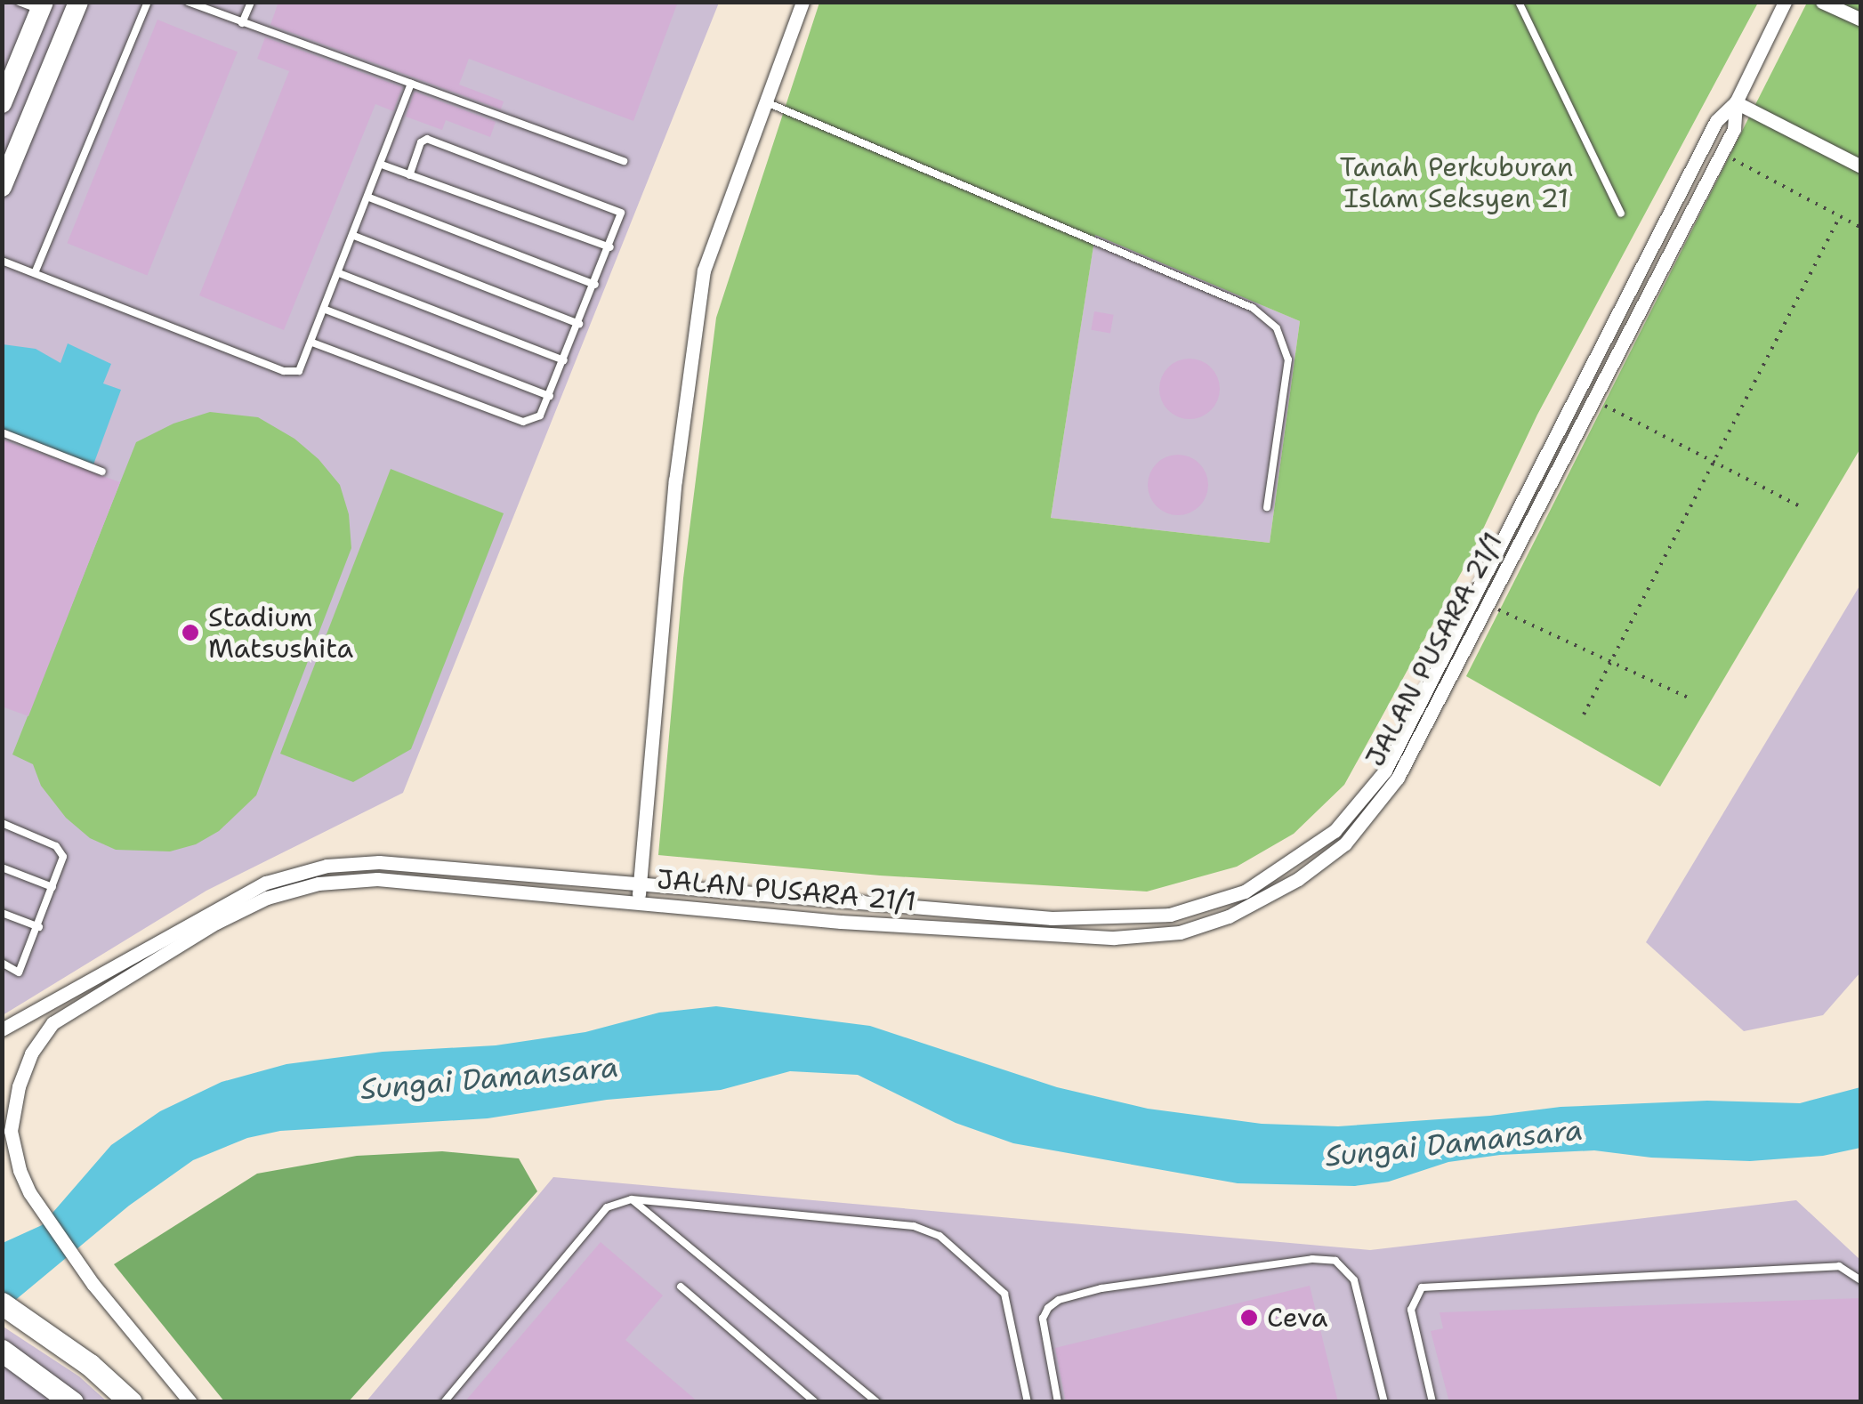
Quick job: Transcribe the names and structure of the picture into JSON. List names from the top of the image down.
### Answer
{
  "streets": {
    "street": ["JALAN PUSARA 21/1"]
  },
  "water": ["Sungai Damansara"],
  "parks": ["Tanah Perkuburan Islam Seksyen 21"],
  "places": ["Stadium Matsushita", "Ceva"]
}
